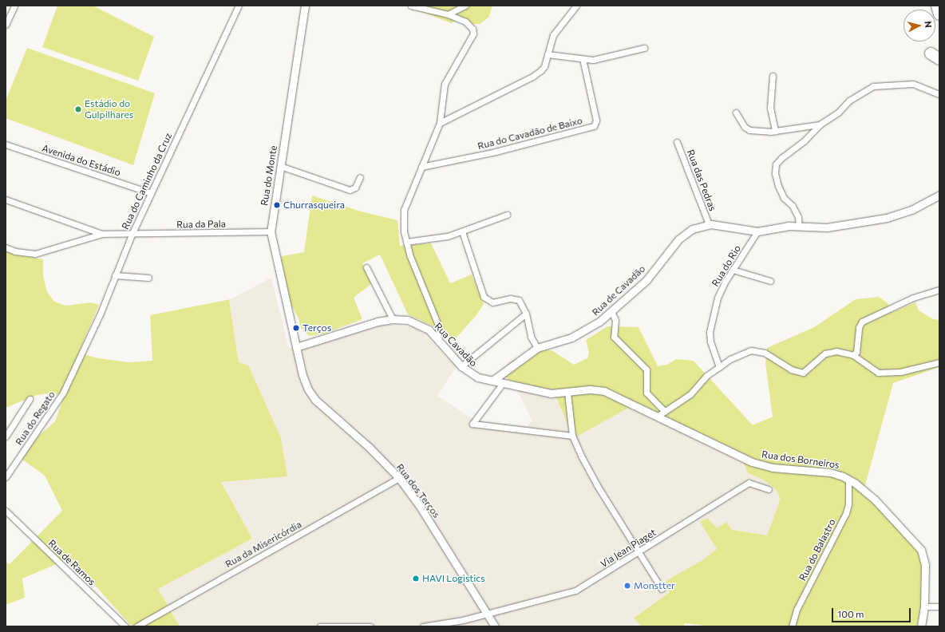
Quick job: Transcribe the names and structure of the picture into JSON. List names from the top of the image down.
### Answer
{
  "streets": {
    "street": [
      "Rua do Cavadão de Baixo",
      "Avenida do Estádio",
      "Rua do Monte",
      "Rua das Pedras",
      "Rua do Caminho da Cruz",
      "Rua da Pala",
      "Rua do Rio",
      "Rua de Cavadão",
      "Rua Cavadão",
      "Rua do Regato",
      "Rua dos Borneiros",
      "Rua dos Terços",
      "Rua da Misericórdia",
      "Via Jean Piaget",
      "Rua do Balastro",
      "Rua de Ramos"
    ]
  },
  "crossings": [
    ["Avenida do Estádio", "Rua do Caminho da Cruz"],
    ["Rua do Monte", "Rua da Pala"],
    ["Rua do Monte", "Rua Cavadão"],
    ["Rua do Monte", "Rua dos Terços"],
    ["Rua das Pedras", "Rua de Cavadão"],
    ["Rua do Caminho da Cruz", "Rua da Pala"],
    ["Rua do Caminho da Cruz", "Rua do Regato"],
    ["Rua do Rio", "Rua de Cavadão"],
    ["Rua de Cavadão", "Rua Cavadão"],
    ["Rua Cavadão", "Rua dos Borneiros"],
    ["Rua Cavadão", "Rua dos Terços"],
    ["Rua dos Borneiros", "Rua do Balastro"],
    ["Rua dos Terços", "Rua da Misericórdia"],
    ["Rua dos Terços", "Via Jean Piaget"]
  ],
  "places": [
    "Estádio do Gulpilhares",
    "Churrasqueira",
    "Terços",
    "HAVI Logistics",
    "Monstter"
  ],
  "scale_bar": "100 m",
  "north": "right"
}
